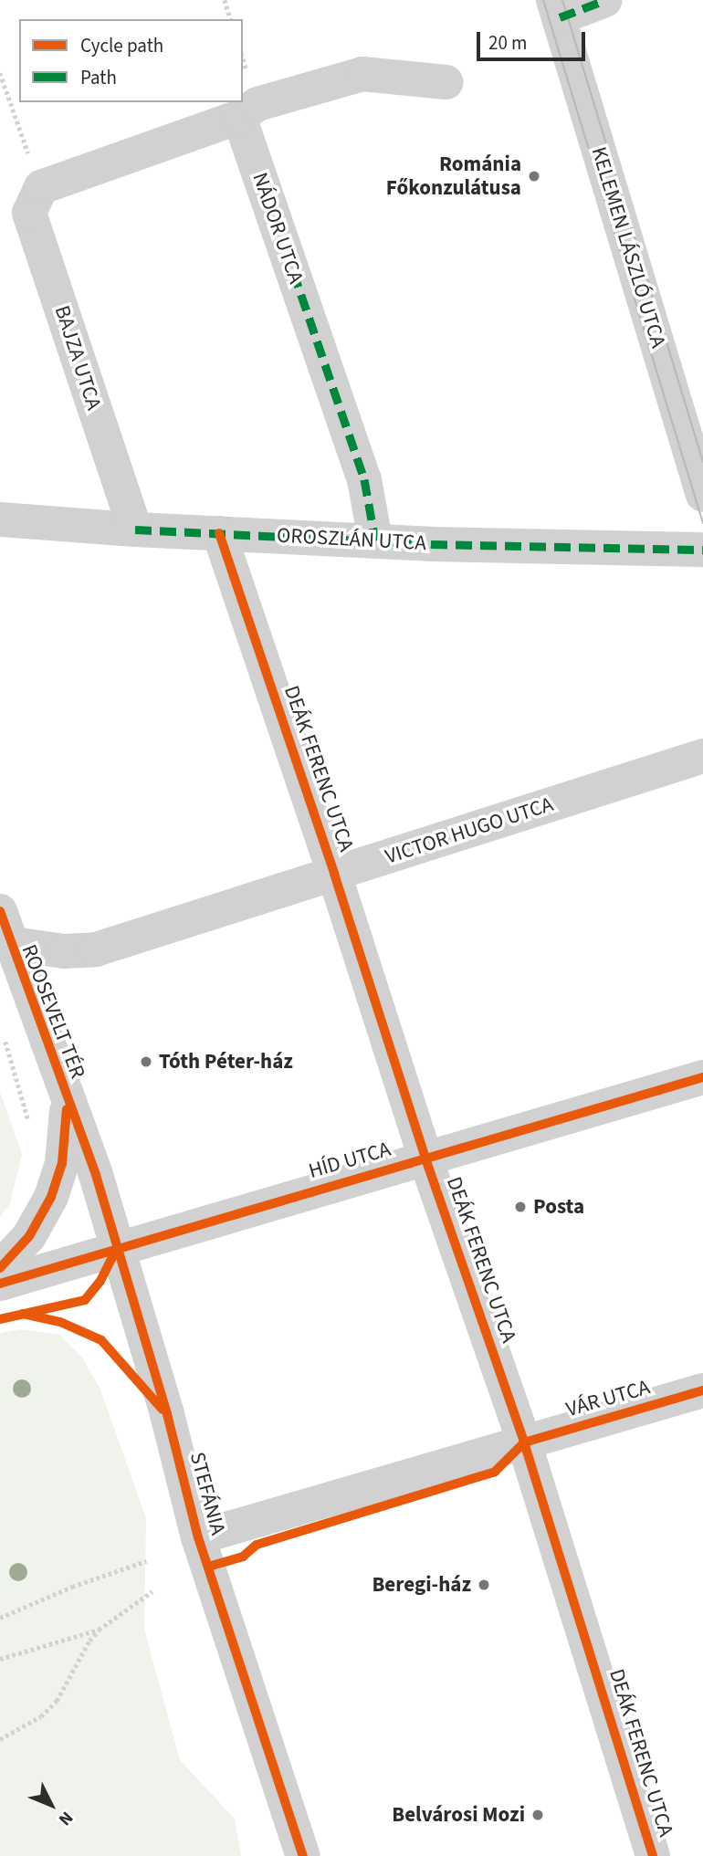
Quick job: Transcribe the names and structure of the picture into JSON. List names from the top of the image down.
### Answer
{
  "streets": {
    "street": [
      "NÁDOR UTCA",
      "KELEMEN LÁSZLÓ UTCA",
      "BAJZA UTCA",
      "OROSZLÁN UTCA",
      "DEÁK FERENC UTCA",
      "VICTOR HUGO UTCA",
      "ROOSEVELT TÉR",
      "HÍD UTCA",
      "VÁR UTCA",
      "STEFÁNIA"
    ]
  },
  "crossings": [
    ["NÁDOR UTCA", "OROSZLÁN UTCA"],
    ["BAJZA UTCA", "OROSZLÁN UTCA"],
    ["OROSZLÁN UTCA", "DEÁK FERENC UTCA"],
    ["DEÁK FERENC UTCA", "VICTOR HUGO UTCA"],
    ["DEÁK FERENC UTCA", "HÍD UTCA"],
    ["DEÁK FERENC UTCA", "VÁR UTCA"],
    ["VICTOR HUGO UTCA", "ROOSEVELT TÉR"],
    ["ROOSEVELT TÉR", "HÍD UTCA"],
    ["ROOSEVELT TÉR", "STEFÁNIA"],
    ["HÍD UTCA", "STEFÁNIA"],
    ["VÁR UTCA", "STEFÁNIA"]
  ],
  "places": [
    "Románia Főkonzulátusa",
    "Tóth Péter-ház",
    "Posta",
    "Beregi-ház",
    "Belvárosi Mozi"
  ],
  "legend": ["Cycle path", "Path"],
  "scale_bar": "20 m",
  "north": "bottom right"
}
